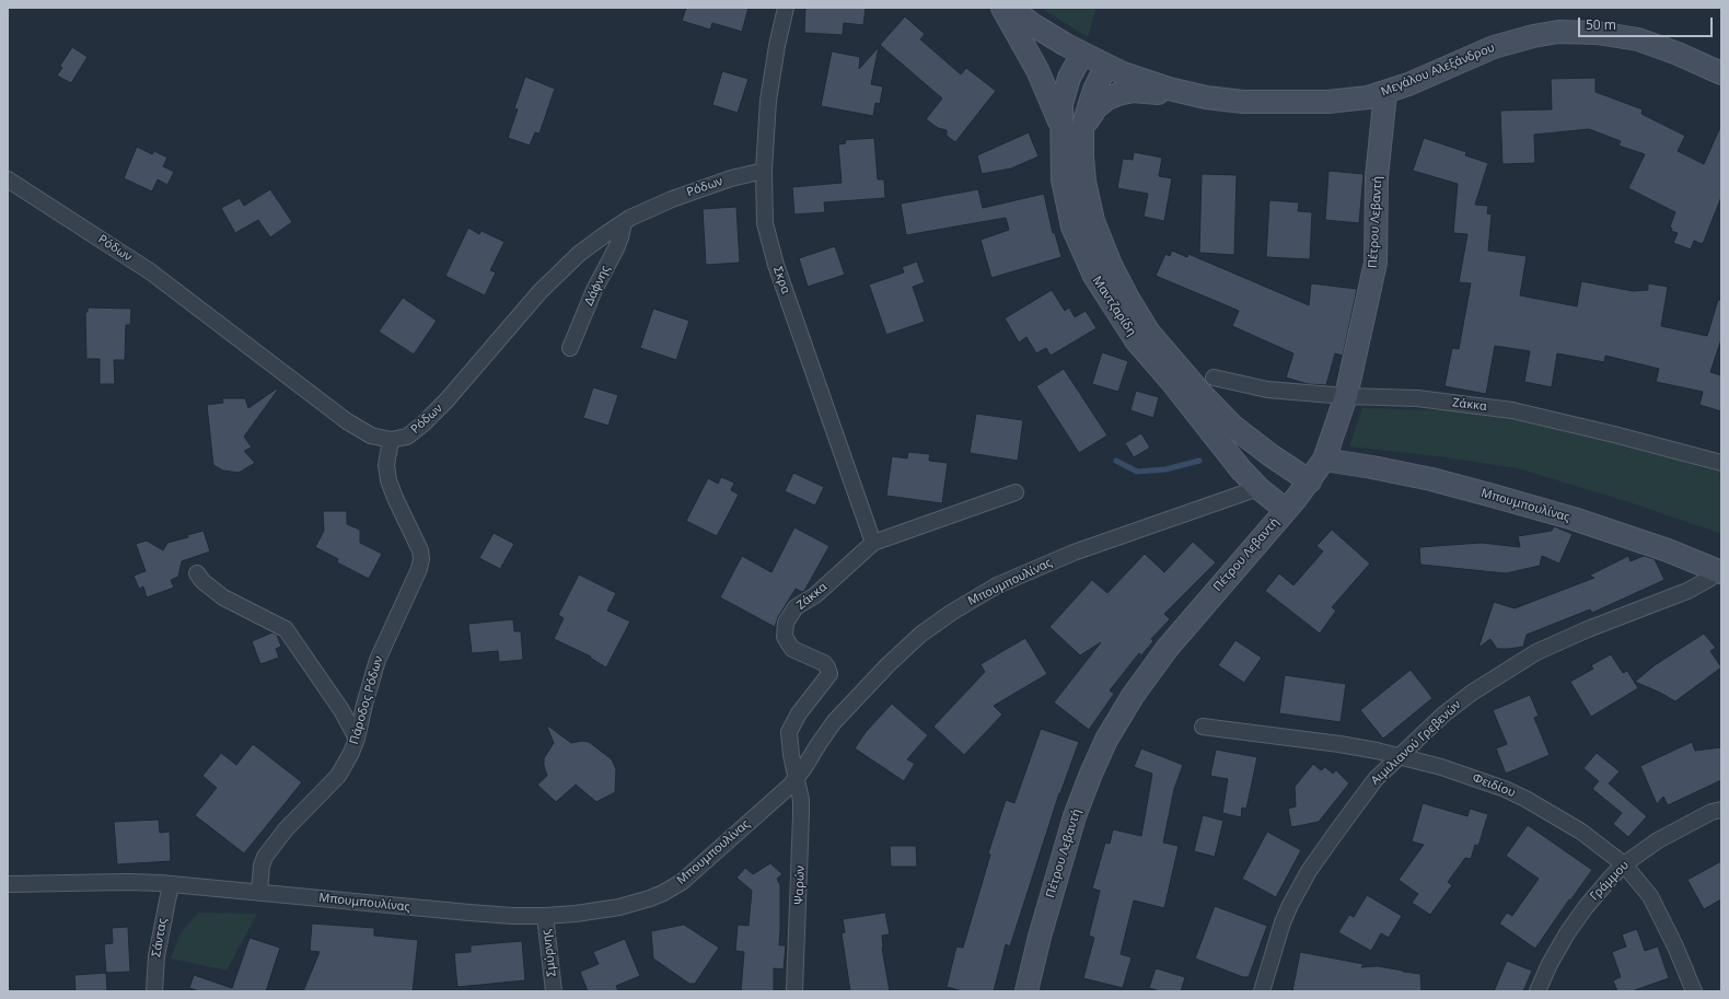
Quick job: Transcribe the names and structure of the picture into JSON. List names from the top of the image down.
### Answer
{
  "streets": {
    "street": [
      "Μεγάλου Αλεξάνδρου",
      "Ρόδων",
      "Πέτρου Λεβαντή",
      "Σκρα",
      "Δάφνης",
      "Μαντζαρίδη",
      "Ζάκκα",
      "Μπουμπουλίνας",
      "Πάροδος Ρόδων",
      "Αιμιλιανού Γρεβενών",
      "Φειδίου",
      "Γράμμου",
      "Ψαρών",
      "Σάντας",
      "Σμύρνης"
    ]
  },
  "crossings": [
    ["Μεγάλου Αλεξάνδρου", "Πέτρου Λεβαντή"],
    ["Μεγάλου Αλεξάνδρου", "Μαντζαρίδη"],
    ["Ρόδων", "Σκρα"],
    ["Ρόδων", "Δάφνης"],
    ["Ρόδων", "Πάροδος Ρόδων"],
    ["Πέτρου Λεβαντή", "Μαντζαρίδη"],
    ["Πέτρου Λεβαντή", "Ζάκκα"],
    ["Πέτρου Λεβαντή", "Μπουμπουλίνας"],
    ["Σκρα", "Ζάκκα"],
    ["Μαντζαρίδη", "Μπουμπουλίνας"],
    ["Ζάκκα", "Μπουμπουλίνας"],
    ["Ζάκκα", "Ψαρών"],
    ["Μπουμπουλίνας", "Πάροδος Ρόδων"],
    ["Μπουμπουλίνας", "Αιμιλιανού Γρεβενών"],
    ["Μπουμπουλίνας", "Ψαρών"],
    ["Μπουμπουλίνας", "Σάντας"],
    ["Μπουμπουλίνας", "Σμύρνης"],
    ["Αιμιλιανού Γρεβενών", "Φειδίου"],
    ["Φειδίου", "Γράμμου"]
  ],
  "scale_bar": "50 m"
}
